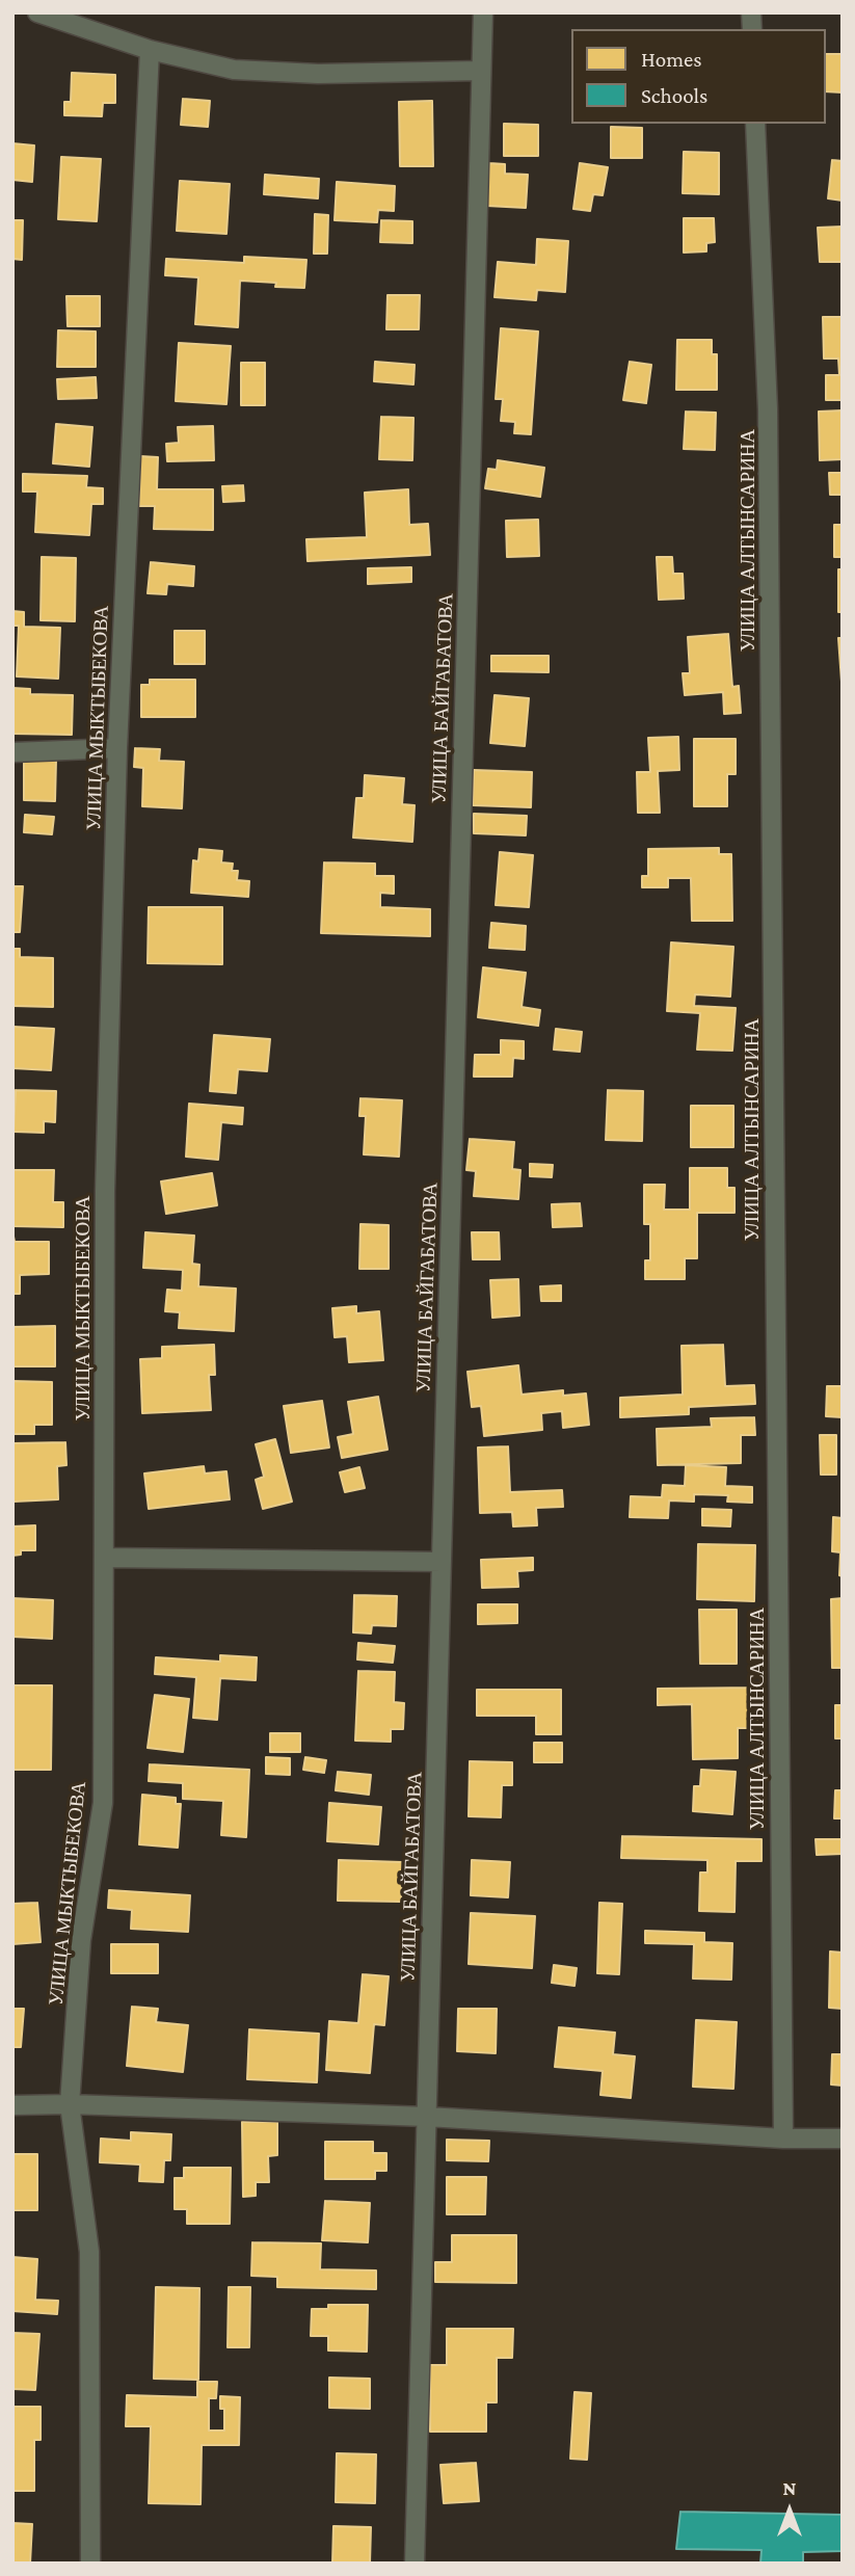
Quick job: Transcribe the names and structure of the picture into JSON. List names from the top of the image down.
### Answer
{
  "streets": {
    "street": ["УЛИЦА АЛТЫНСАРИНА", "УЛИЦА БАЙГАБАТОВА", "УЛИЦА МЫКТЫБЕКОВА"]
  },
  "legend": ["Homes", "Schools"],
  "north": "top"
}
